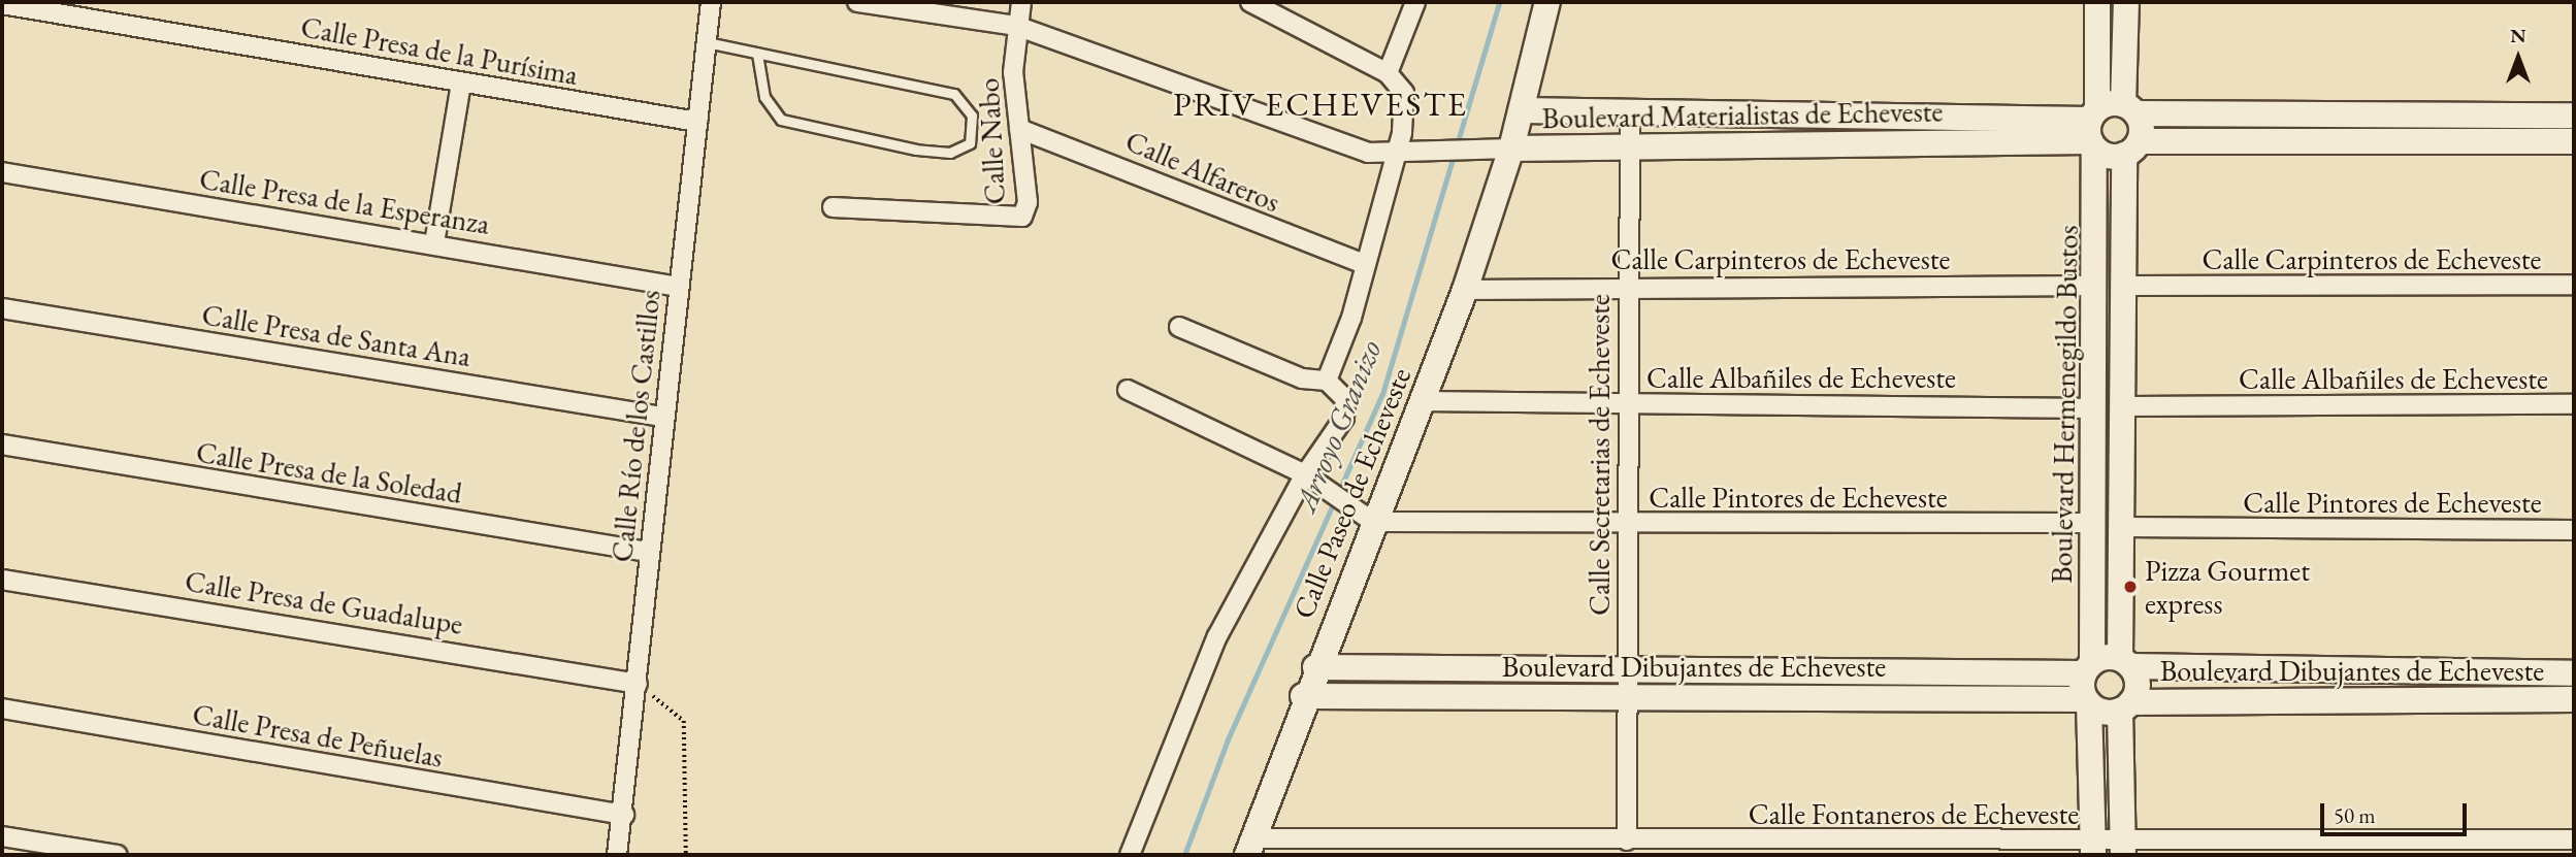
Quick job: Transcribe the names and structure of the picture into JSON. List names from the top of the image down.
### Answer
{
  "streets": {
    "street": [
      "Calle Presa de la Purísima",
      "Boulevard Materialistas de Echeveste",
      "Calle Nabo",
      "Calle Alfareros",
      "Calle Presa de la Esperanza",
      "Calle Carpinteros de Echeveste",
      "Calle Presa de Santa Ana",
      "Calle Albañiles de Echeveste",
      "Boulevard Hermenegildo Bustos",
      "Calle Río de los Castillos",
      "Calle Secretarias de Echeveste",
      "Calle Presa de la Soledad",
      "Calle Paseo de Echeveste",
      "Calle Pintores de Echeveste",
      "Calle Presa de Guadalupe",
      "Boulevard Dibujantes de Echeveste",
      "Calle Presa de Peñuelas",
      "Calle Fontaneros de Echeveste"
    ]
  },
  "crossings": [
    ["Calle Presa de la Purísima", "Calle Río de los Castillos"],
    ["Boulevard Materialistas de Echeveste", "Calle Nabo"],
    ["Boulevard Materialistas de Echeveste", "Boulevard Hermenegildo Bustos"],
    ["Boulevard Materialistas de Echeveste", "Calle Secretarias de Echeveste"],
    ["Boulevard Materialistas de Echeveste", "Calle Paseo de Echeveste"],
    ["Calle Nabo", "Calle Alfareros"],
    ["Calle Presa de la Esperanza", "Calle Río de los Castillos"],
    ["Calle Carpinteros de Echeveste", "Boulevard Hermenegildo Bustos"],
    ["Calle Carpinteros de Echeveste", "Calle Secretarias de Echeveste"],
    ["Calle Carpinteros de Echeveste", "Calle Paseo de Echeveste"],
    ["Calle Presa de Santa Ana", "Calle Río de los Castillos"],
    ["Calle Albañiles de Echeveste", "Boulevard Hermenegildo Bustos"],
    ["Calle Albañiles de Echeveste", "Calle Secretarias de Echeveste"],
    ["Calle Albañiles de Echeveste", "Calle Paseo de Echeveste"],
    ["Boulevard Hermenegildo Bustos", "Calle Pintores de Echeveste"],
    ["Boulevard Hermenegildo Bustos", "Boulevard Dibujantes de Echeveste"],
    ["Boulevard Hermenegildo Bustos", "Calle Fontaneros de Echeveste"],
    ["Calle Río de los Castillos", "Calle Presa de la Soledad"],
    ["Calle Río de los Castillos", "Calle Presa de Guadalupe"],
    ["Calle Río de los Castillos", "Calle Presa de Peñuelas"],
    ["Calle Secretarias de Echeveste", "Calle Pintores de Echeveste"],
    ["Calle Secretarias de Echeveste", "Boulevard Dibujantes de Echeveste"],
    ["Calle Secretarias de Echeveste", "Calle Fontaneros de Echeveste"],
    ["Calle Paseo de Echeveste", "Calle Pintores de Echeveste"],
    ["Calle Paseo de Echeveste", "Boulevard Dibujantes de Echeveste"],
    ["Calle Paseo de Echeveste", "Calle Fontaneros de Echeveste"]
  ],
  "districts": ["PRIV ECHEVESTE"],
  "water": ["Arroyo Granizo"],
  "places": ["Pizza Gourmet express"],
  "scale_bar": "50 m",
  "north": "top"
}
